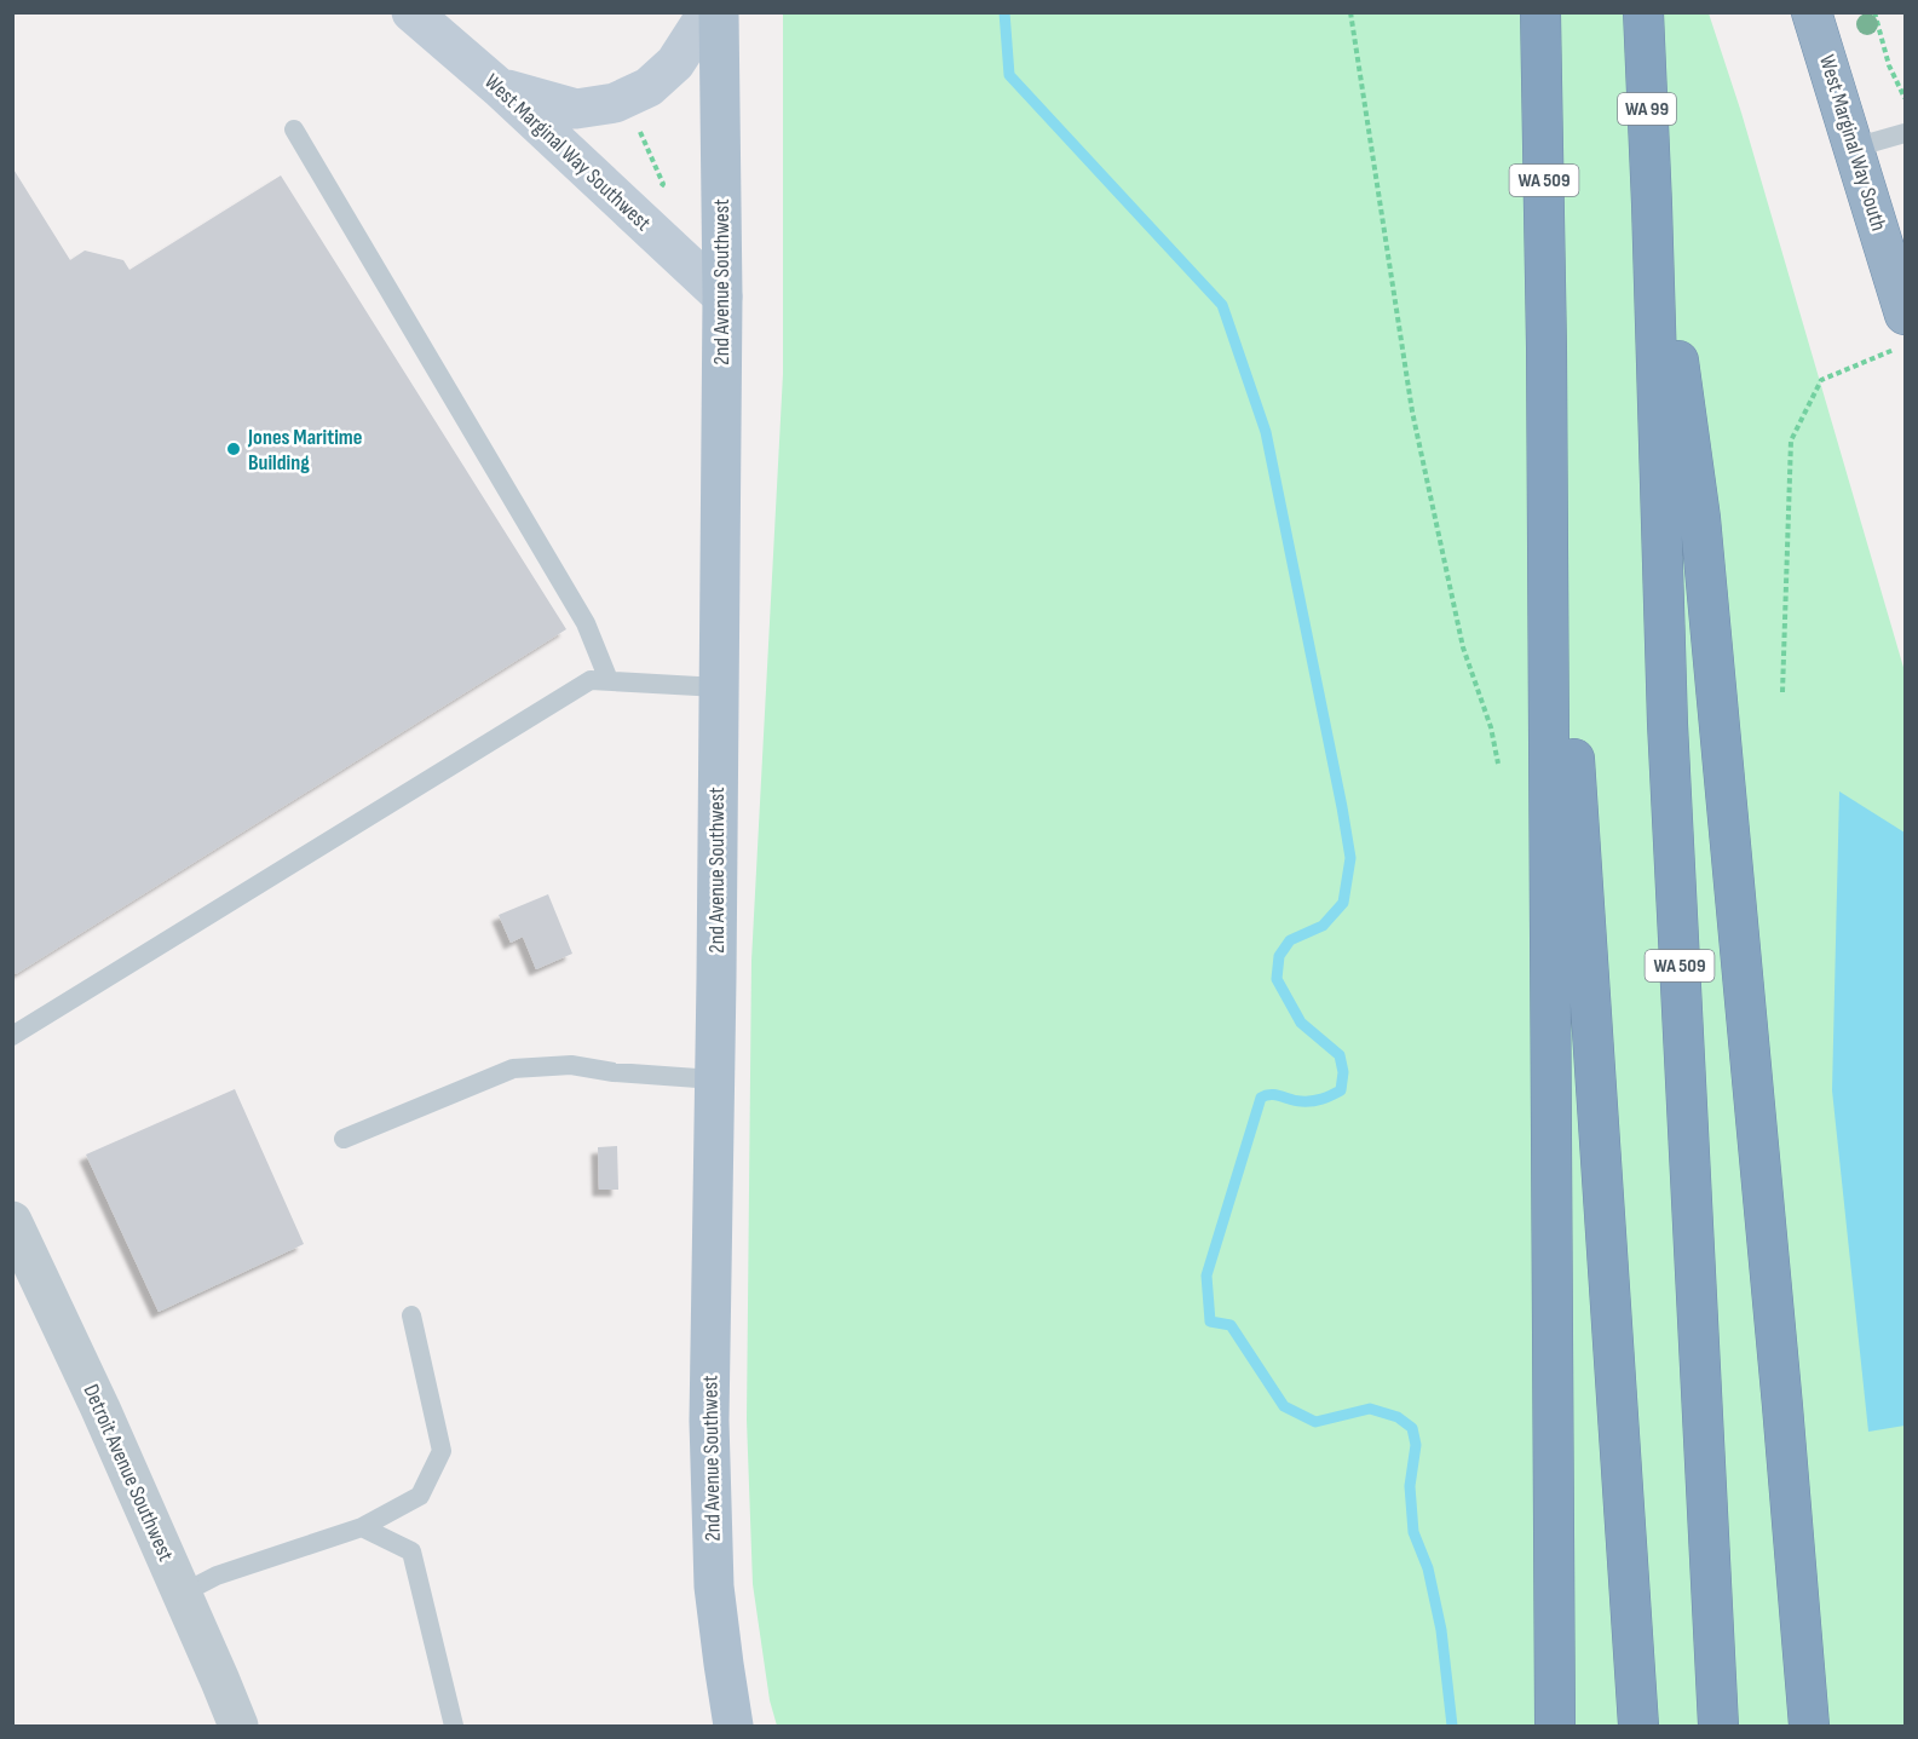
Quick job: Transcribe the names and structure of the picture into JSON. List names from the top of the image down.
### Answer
{
  "streets": {
    "highway": ["WA 99", "West Marginal Way South", "WA 509"],
    "main road": ["West Marginal Way Southwest", "2nd Avenue Southwest"],
    "street": ["Detroit Avenue Southwest"]
  },
  "crossings": [
    ["WA 99", "WA 509"],
    ["West Marginal Way Southwest", "2nd Avenue Southwest"]
  ],
  "places": ["Jones Maritime Building"]
}
